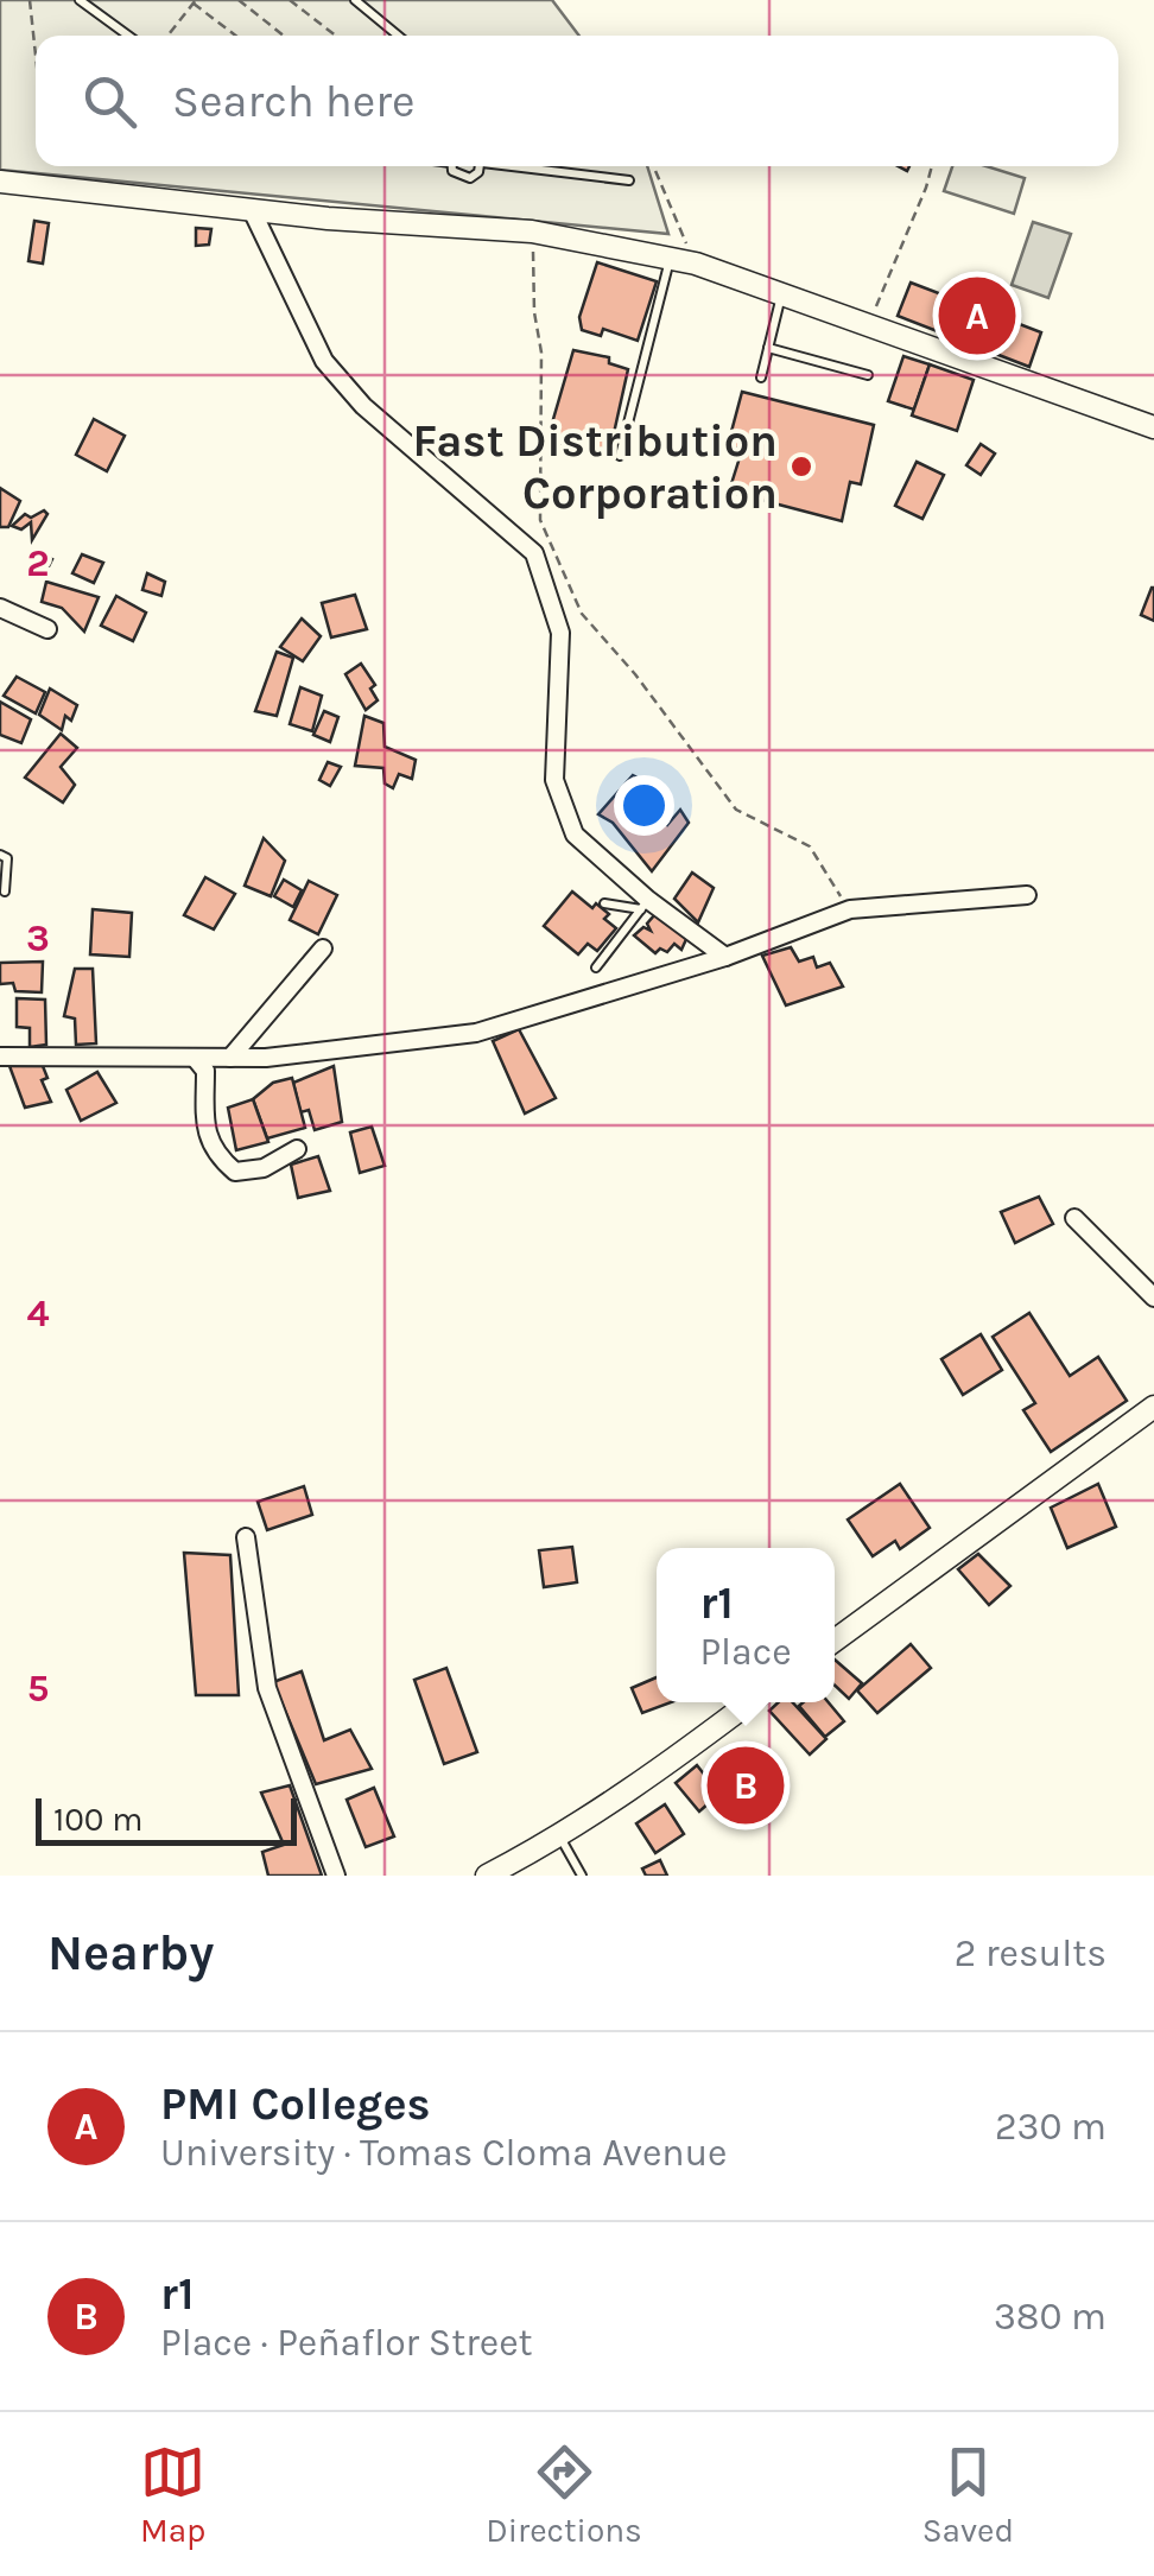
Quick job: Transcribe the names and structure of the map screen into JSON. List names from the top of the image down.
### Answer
{
  "places": ["Fast Distribution Corporation"],
  "scale_bar": "100 m",
  "page": {
    "search": "Search here",
    "pins": ["A", "B"],
    "popup": ["r1", "Place"],
    "scale": "100 m",
    "heading": ["Nearby", "2 results"],
    "list": [
      {
        "mark": "A",
        "name": "PMI Colleges",
        "note": "University · Tomas Cloma Avenue",
        "value": "230 m"
      },
      {
        "mark": "B",
        "name": "r1",
        "note": "Place · Peñaflor Street",
        "value": "380 m"
      }
    ],
    "nav": ["Map", "Directions", "Saved"]
  },
  "grid": {
    "rows": [
      "2",
      "3",
      "4",
      "5"
    ]
  }
}
